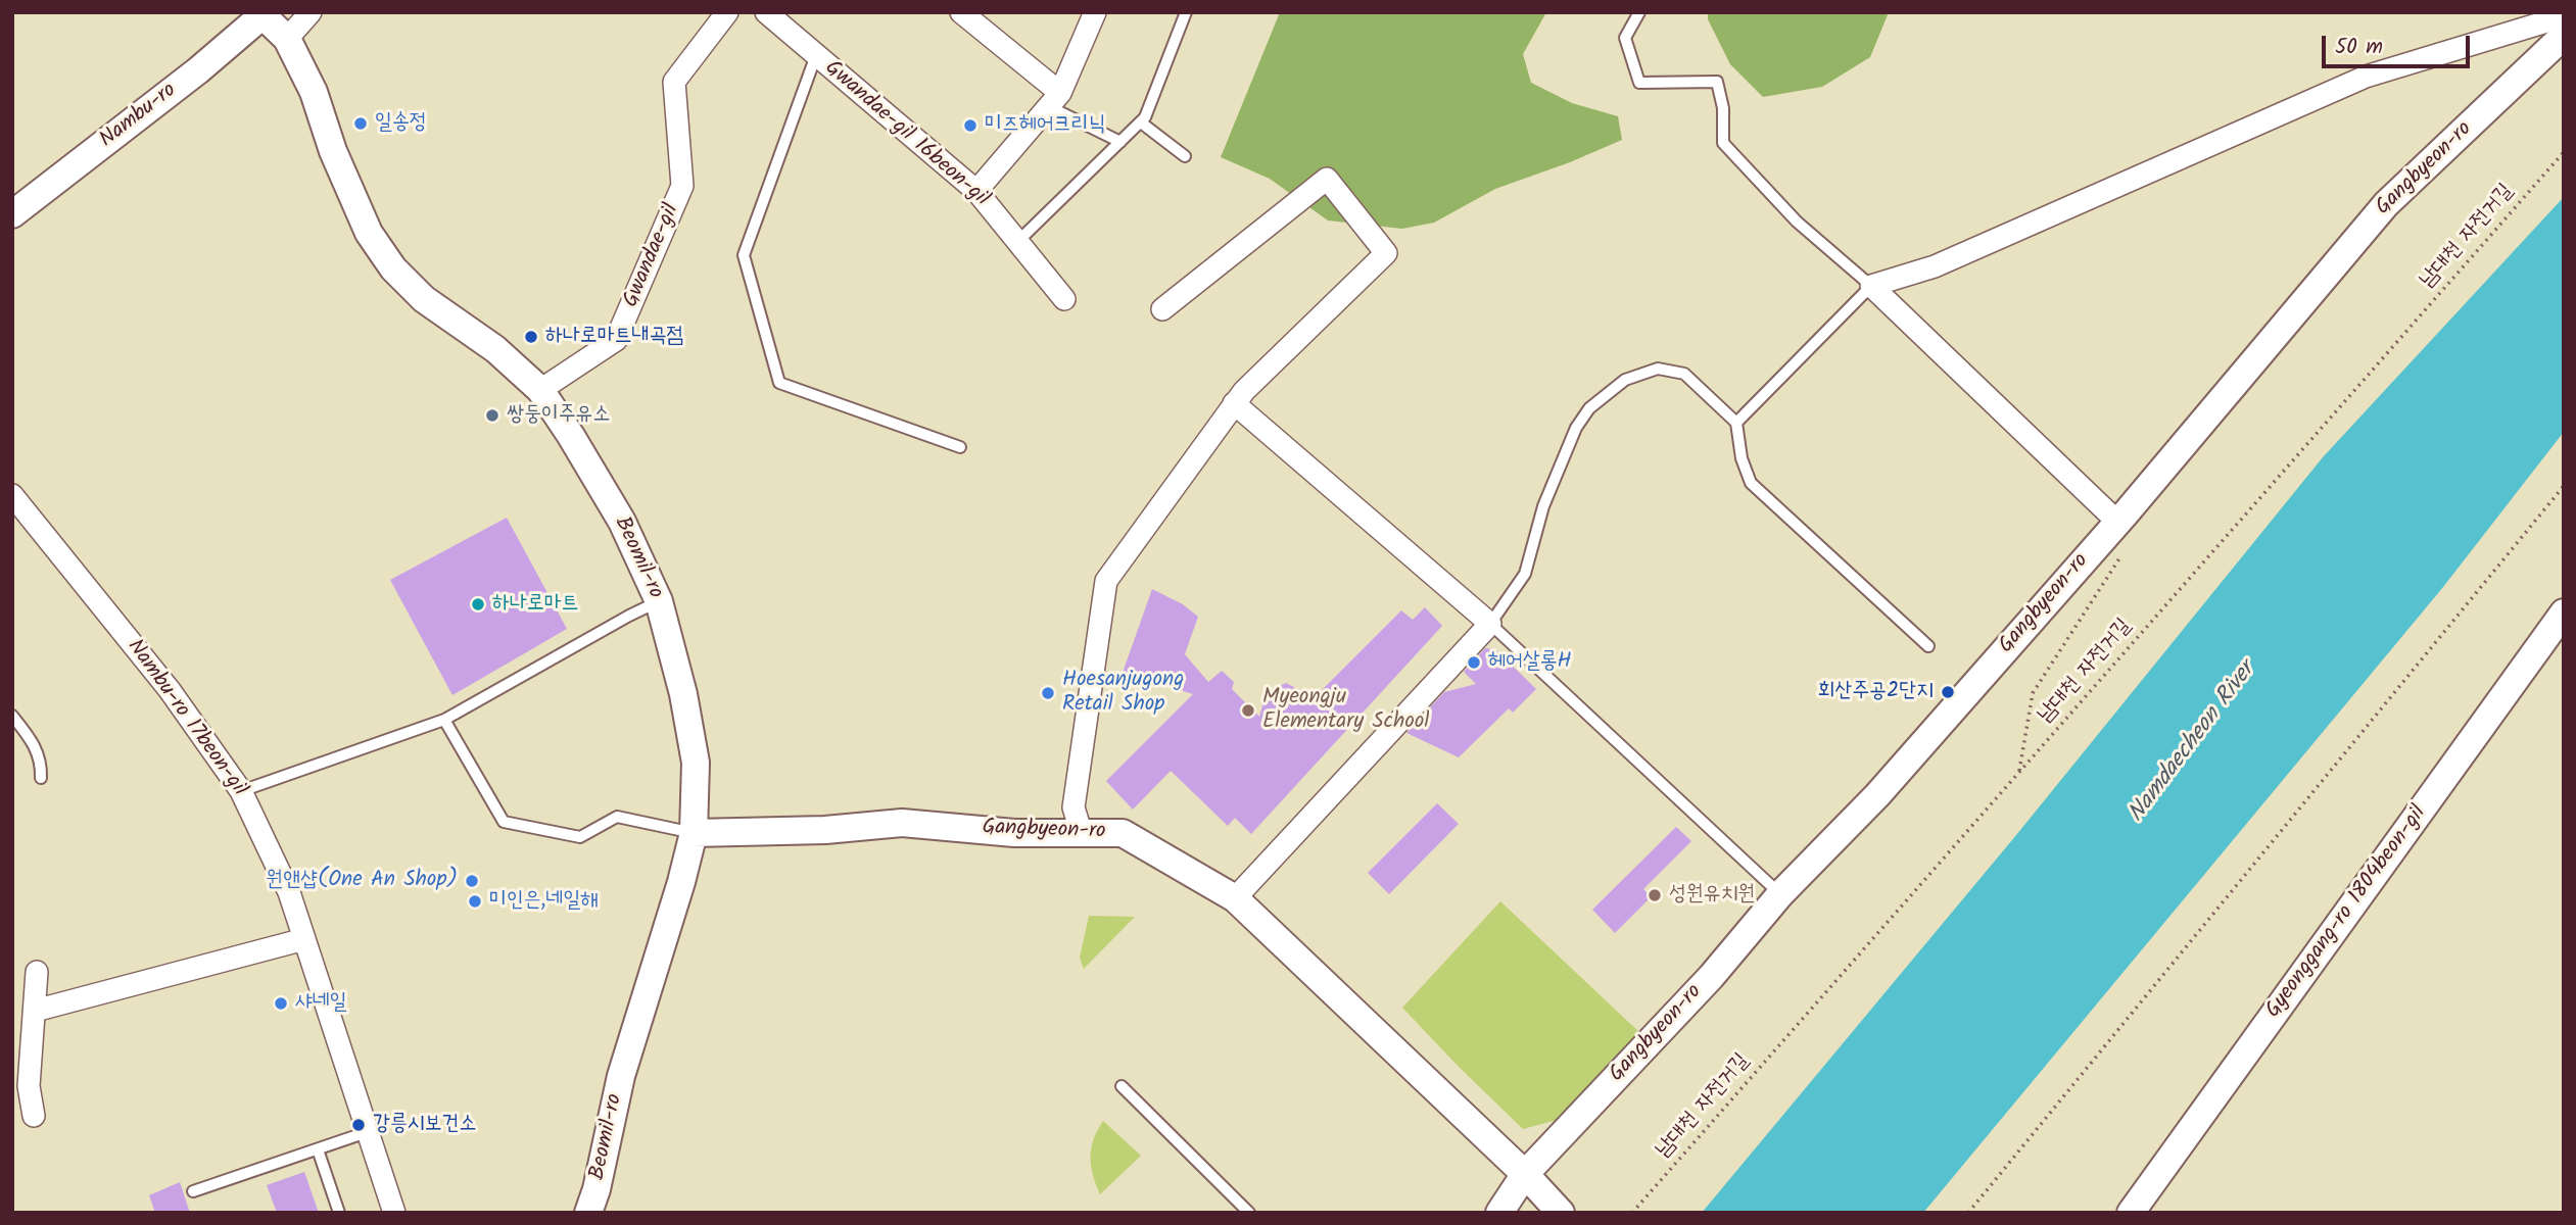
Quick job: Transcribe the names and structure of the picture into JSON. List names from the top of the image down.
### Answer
{
  "streets": {
    "street": [
      "Nambu-ro",
      "Gwandae-gil 16beon-gil",
      "Gangbyeon-ro",
      "Gwandae-gil",
      "Beomil-ro",
      "Nambu-ro 17beon-gil",
      "Gyeonggang-ro 1804beon-gil"
    ],
    "path": ["남대천 자전거길"]
  },
  "crossings": [
    ["Nambu-ro", "Beomil-ro"],
    ["Gangbyeon-ro", "Beomil-ro"],
    ["Gwandae-gil", "Beomil-ro"]
  ],
  "water": ["Namdaecheon River"],
  "places": [
    "일송정",
    "미즈헤어크리닉",
    "하나로마트내곡점",
    "쌍둥이주유소",
    "하나로마트",
    "헤어살롱H",
    "회산주공2단지",
    "Hoesanjugong Retail Shop",
    "Myeongju Elementary School",
    "원앤샵(One An Shop)",
    "성원유치원",
    "미인은,네일해",
    "샤네일",
    "강릉시보건소"
  ],
  "scale_bar": "50 m"
}
